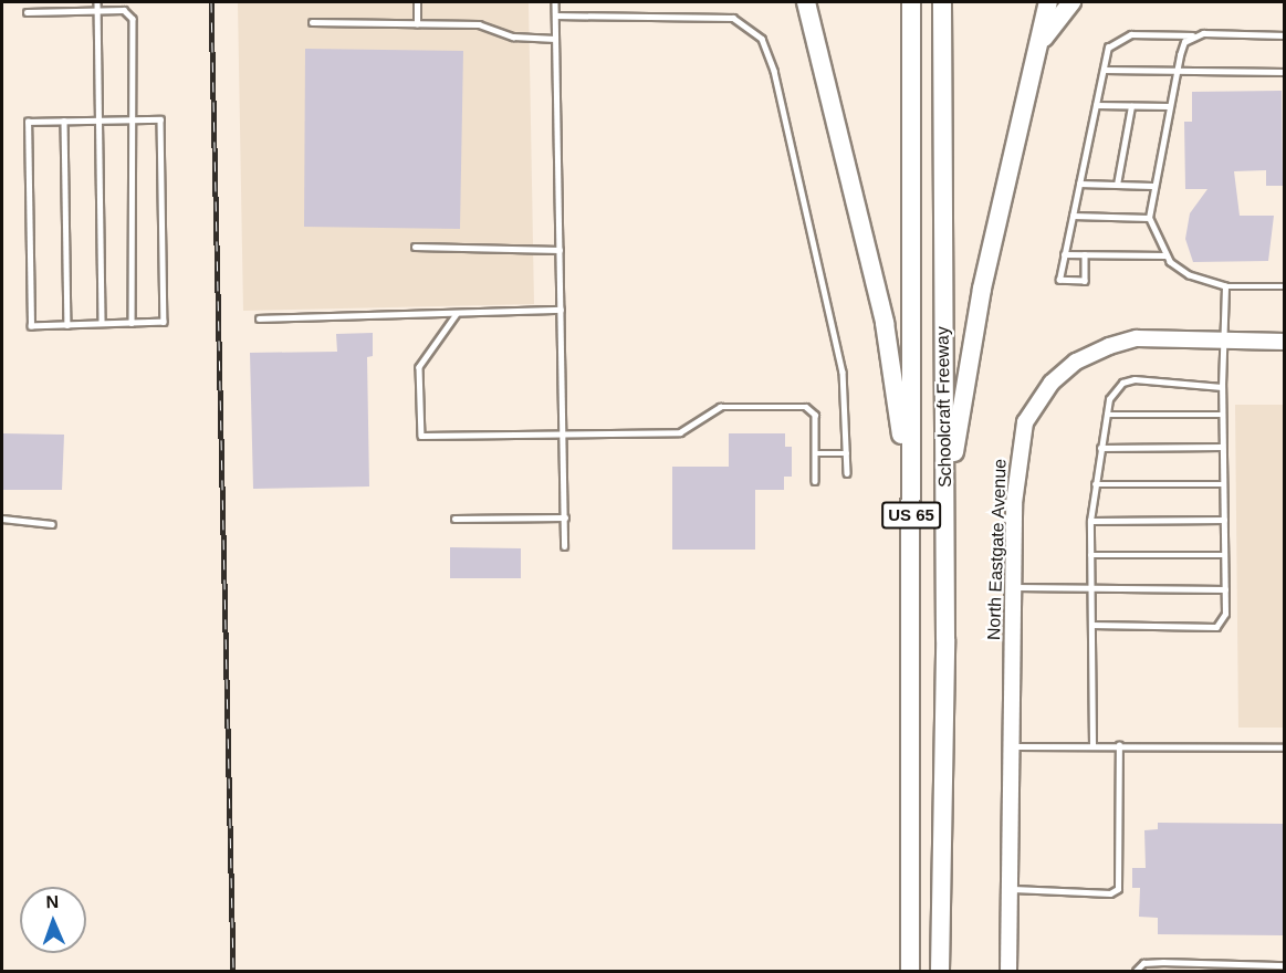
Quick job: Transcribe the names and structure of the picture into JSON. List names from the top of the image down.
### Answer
{
  "streets": {
    "highway": ["Schoolcraft Freeway", "US 65"],
    "street": ["North Eastgate Avenue"]
  },
  "north": "top"
}
